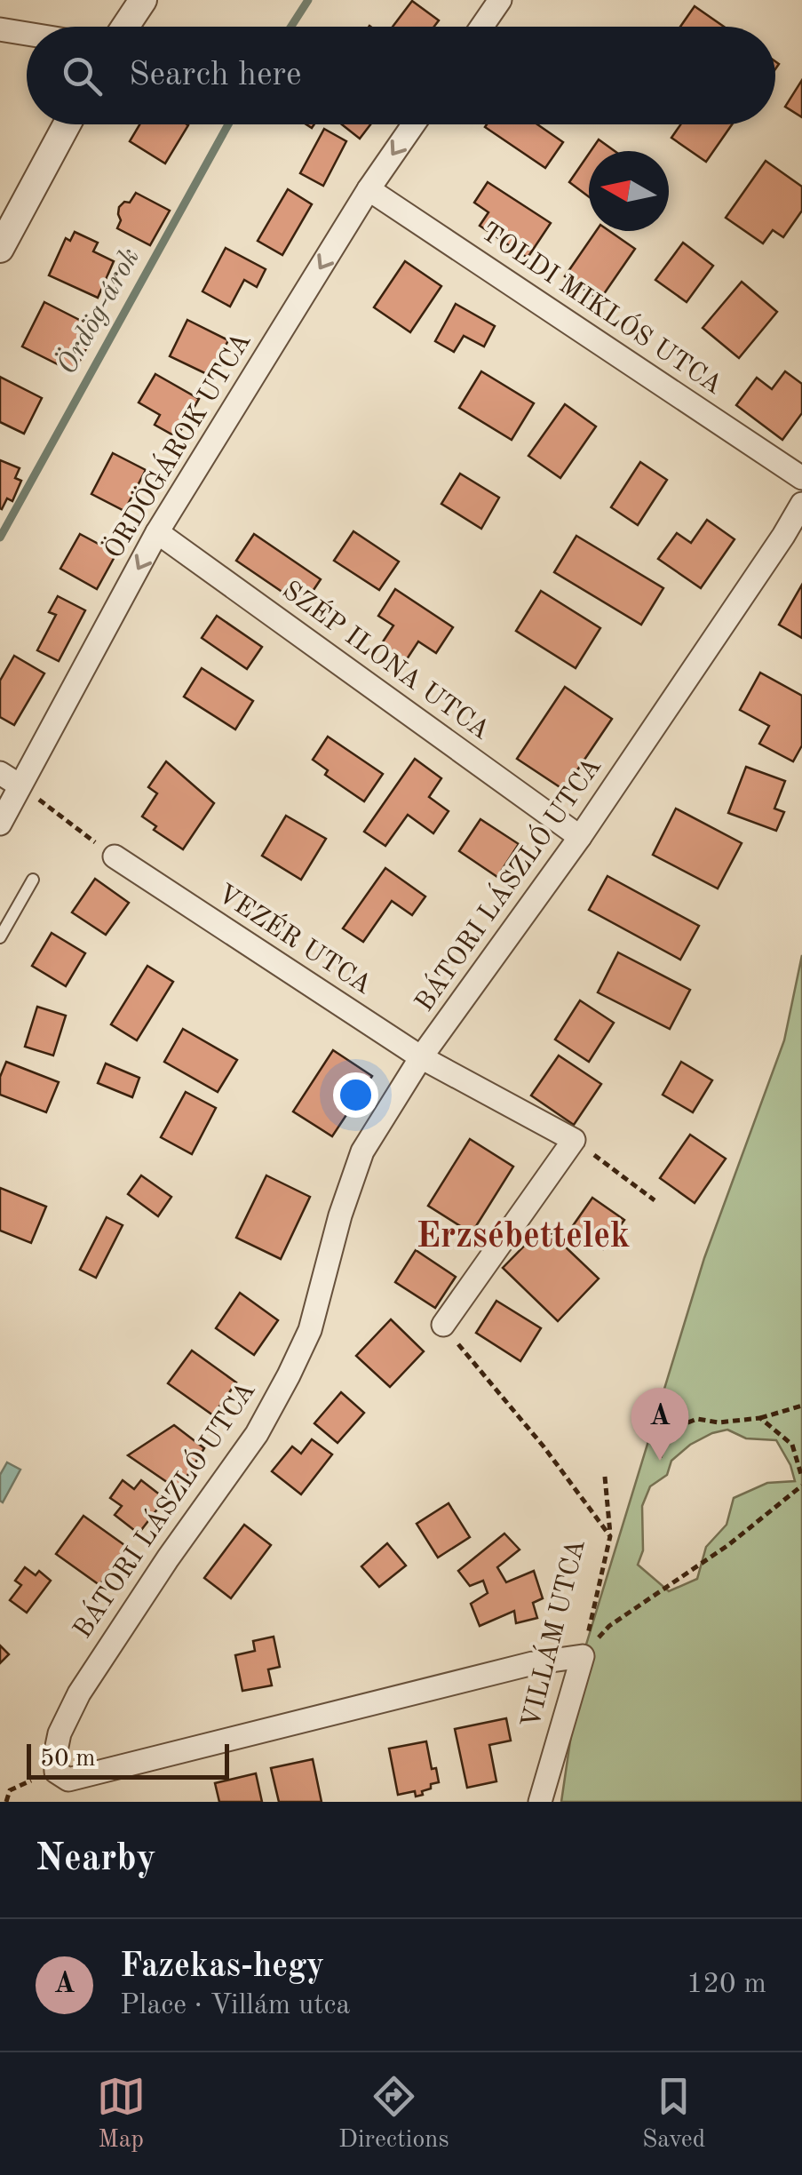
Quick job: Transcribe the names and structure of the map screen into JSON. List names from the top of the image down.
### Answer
{
  "streets": {
    "street": [
      "TOLDI MIKLÓS UTCA",
      "ÖRDÖGÁROK UTCA",
      "SZÉP ILONA UTCA",
      "BÁTORI LÁSZLÓ UTCA",
      "VEZÉR UTCA",
      "VILLÁM UTCA"
    ]
  },
  "crossings": [
    ["TOLDI MIKLÓS UTCA", "ÖRDÖGÁROK UTCA"],
    ["ÖRDÖGÁROK UTCA", "SZÉP ILONA UTCA"],
    ["SZÉP ILONA UTCA", "BÁTORI LÁSZLÓ UTCA"],
    ["BÁTORI LÁSZLÓ UTCA", "VEZÉR UTCA"],
    ["BÁTORI LÁSZLÓ UTCA", "VILLÁM UTCA"]
  ],
  "one_way": ["ÖRDÖGÁROK UTCA"],
  "districts": ["Erzsébettelek"],
  "water": ["Ördög-árok"],
  "scale_bar": "50 m",
  "north": "left",
  "page": {
    "search": "Search here",
    "pins": "A",
    "scale": "50 m",
    "heading": "Nearby",
    "list": [
      {
        "mark": "A",
        "name": "Fazekas-hegy",
        "note": "Place · Villám utca",
        "value": "120 m"
      }
    ],
    "nav": ["Map", "Directions", "Saved"]
  }
}
